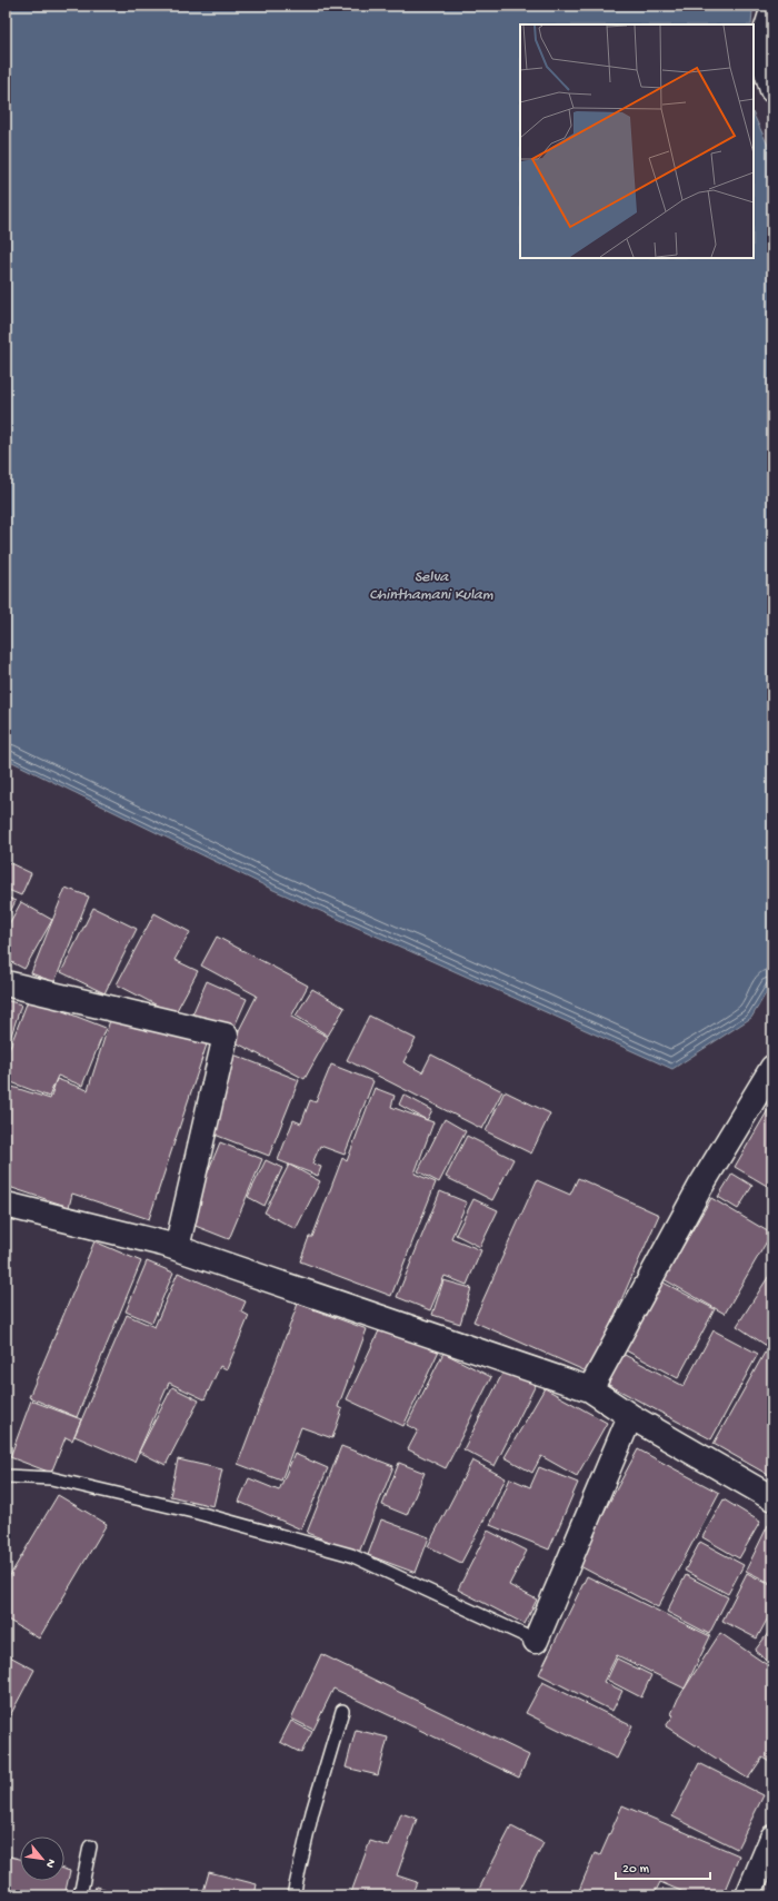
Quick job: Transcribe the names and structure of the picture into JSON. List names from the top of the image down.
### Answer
{
  "water": ["Selva Chinthamani Kulam"],
  "scale_bar": "20 m",
  "north": "bottom right"
}
